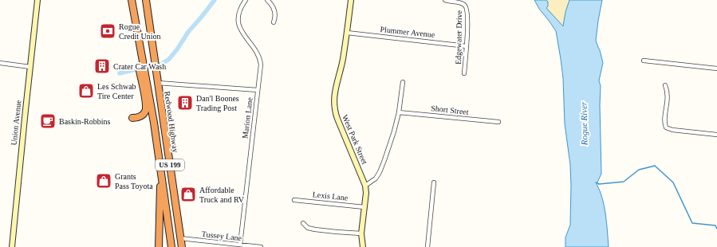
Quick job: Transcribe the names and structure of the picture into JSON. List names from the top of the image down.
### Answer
{
  "streets": {
    "highway": ["Redwood Highway", "US 199"],
    "street": [
      "Plummer Avenue",
      "Edgewater Drive",
      "Short Street",
      "Marion Lane",
      "Union Avenue",
      "West Park Street",
      "Lexis Lane",
      "Tussey Lane"
    ]
  },
  "crossings": [
    ["Plummer Avenue", "Edgewater Drive"],
    ["Plummer Avenue", "West Park Street"],
    ["Marion Lane", "Tussey Lane"],
    ["Redwood Highway", "Tussey Lane"],
    ["West Park Street", "Lexis Lane"]
  ],
  "water": ["Rogue River"],
  "places": {
    "bank": ["Rogue Credit Union"],
    "building": ["Crater Car Wash", "Dan'l Boones Trading Post"],
    "shop": ["Les Schwab Tire Center", "Grants Pass Toyota", "Affordable Truck and RV"],
    "cafe": ["Baskin-Robbins"]
  }
}
